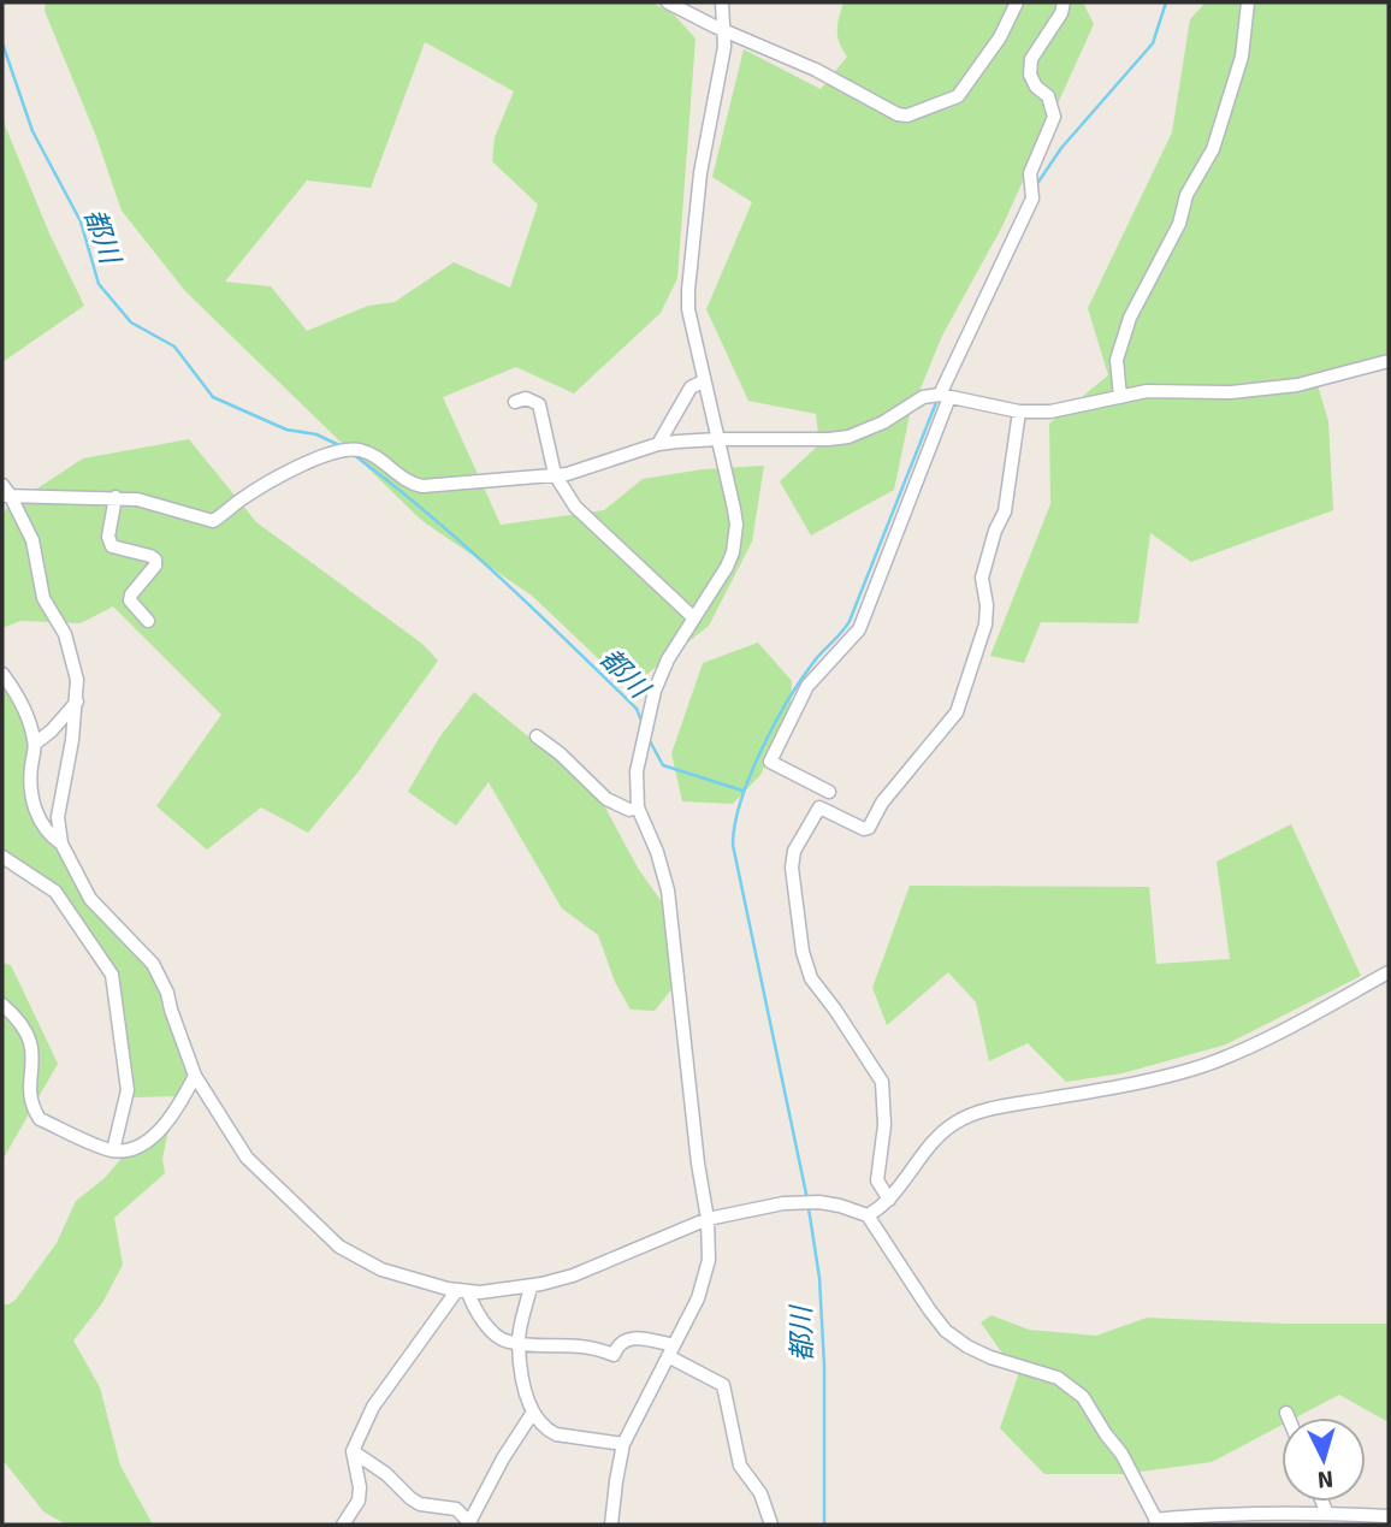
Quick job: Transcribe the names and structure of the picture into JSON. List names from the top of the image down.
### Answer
{
  "water": ["都川"],
  "north": "bottom"
}
